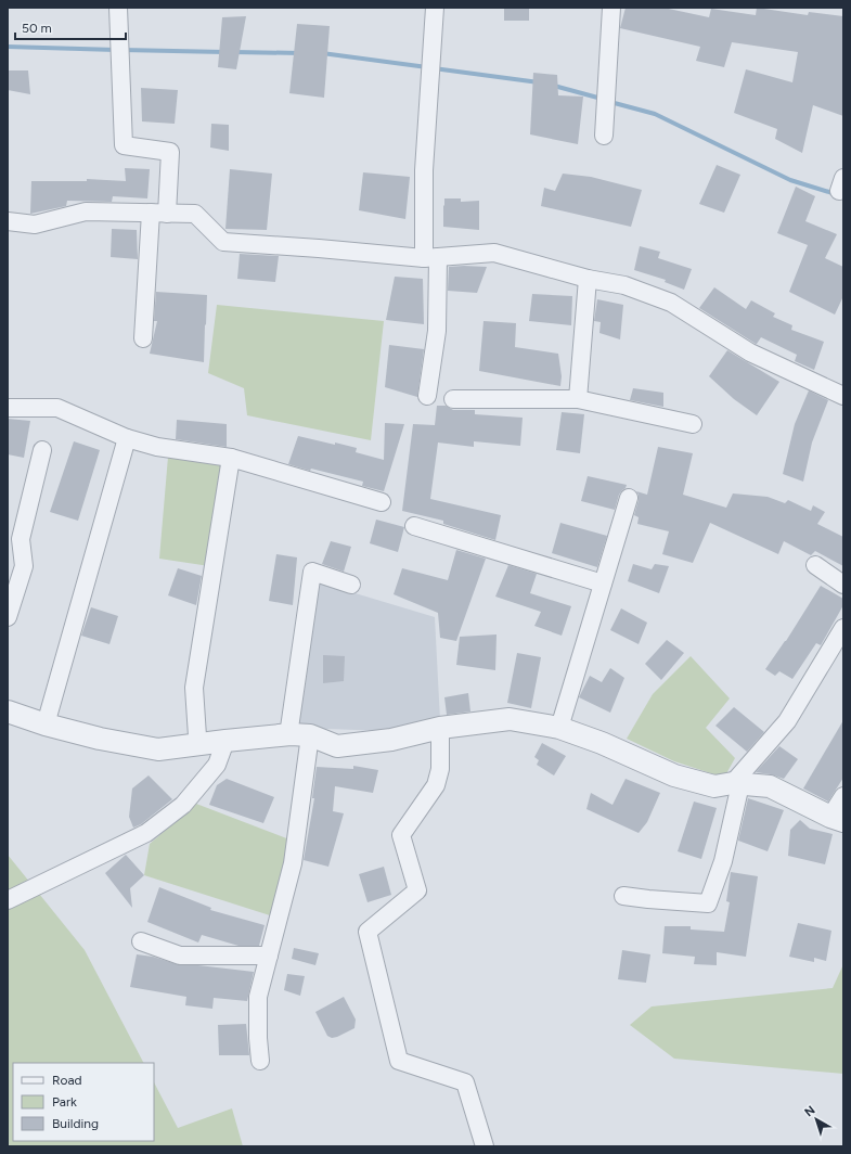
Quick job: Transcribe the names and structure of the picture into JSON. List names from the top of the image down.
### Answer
{
  "legend": ["Road", "Park", "Building"],
  "scale_bar": "50 m",
  "north": "top left"
}
